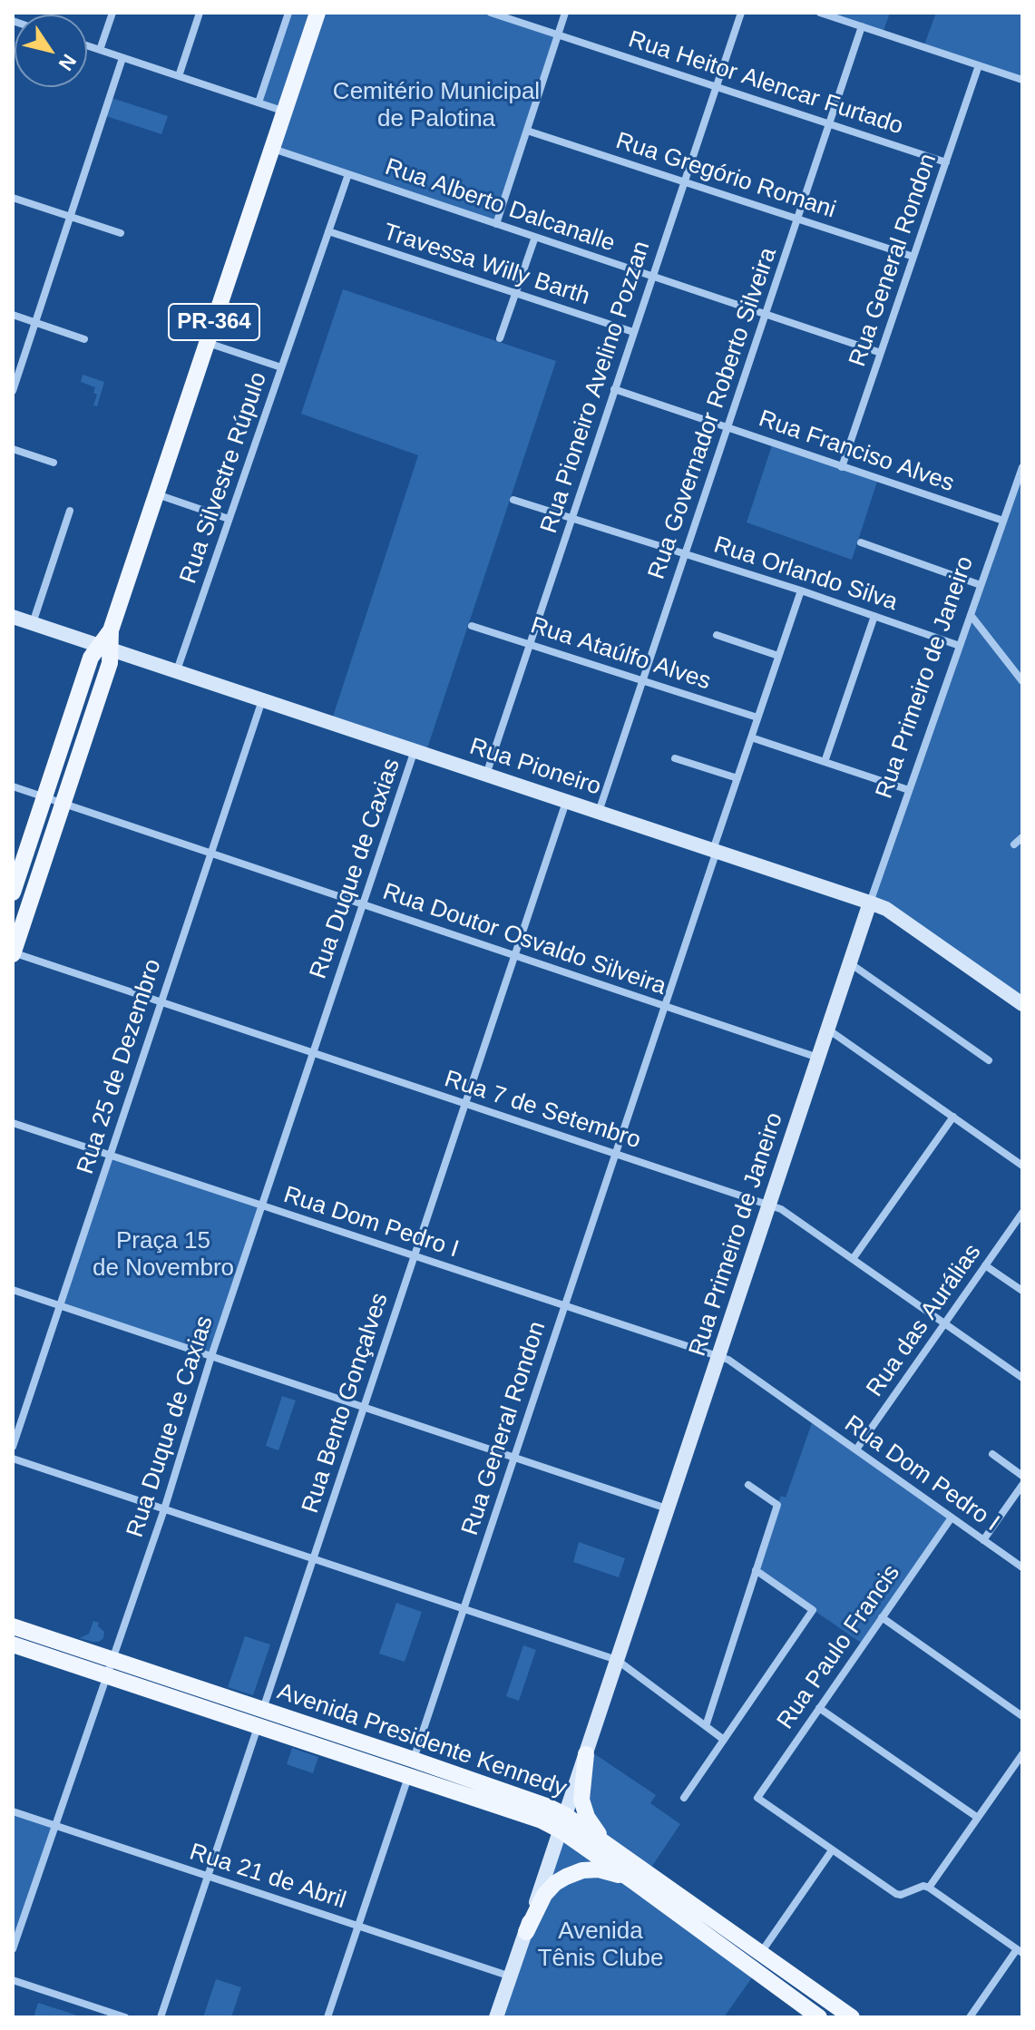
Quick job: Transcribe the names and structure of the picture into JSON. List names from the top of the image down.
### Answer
{
  "streets": {
    "main road": ["PR-364", "Avenida Presidente Kennedy"],
    "street": [
      "Rua Heitor Alencar Furtado",
      "Rua Gregório Romani",
      "Rua Alberto Dalcanalle",
      "Rua General Rondon",
      "Travessa Willy Barth",
      "Rua Pioneiro Avelino Pozzan",
      "Rua Governador Roberto Silveira",
      "Rua Franciso Alves",
      "Rua Silvestre Rúpulo",
      "Rua Orlando Silva",
      "Rua Ataúlfo Alves",
      "Rua Primeiro de Janeiro",
      "Rua Pioneiro",
      "Rua Duque de Caxias",
      "Rua Doutor Osvaldo Silveira",
      "Rua 25 de Dezembro",
      "Rua 7 de Setembro",
      "Rua Dom Pedro I",
      "Rua das Aurálias",
      "Rua Bento Gonçalves",
      "Rua Paulo Francis",
      "Rua 21 de Abril"
    ]
  },
  "crossings": [
    ["Rua Heitor Alencar Furtado", "Rua General Rondon"],
    ["Rua Heitor Alencar Furtado", "Rua Pioneiro Avelino Pozzan"],
    ["Rua Heitor Alencar Furtado", "Rua Governador Roberto Silveira"],
    ["Rua Gregório Romani", "Rua General Rondon"],
    ["Rua Gregório Romani", "Rua Pioneiro Avelino Pozzan"],
    ["Rua Gregório Romani", "Rua Governador Roberto Silveira"],
    ["Rua Alberto Dalcanalle", "Rua General Rondon"],
    ["Rua Alberto Dalcanalle", "PR-364"],
    ["Rua Alberto Dalcanalle", "Rua Pioneiro Avelino Pozzan"],
    ["Rua Alberto Dalcanalle", "Rua Governador Roberto Silveira"],
    ["Rua Alberto Dalcanalle", "Rua Silvestre Rúpulo"],
    ["Rua General Rondon", "Rua Franciso Alves"],
    ["Rua General Rondon", "Rua Orlando Silva"],
    ["Rua General Rondon", "Rua Ataúlfo Alves"],
    ["Rua General Rondon", "Rua Pioneiro"],
    ["Rua General Rondon", "Rua Doutor Osvaldo Silveira"],
    ["Rua General Rondon", "Rua 7 de Setembro"],
    ["Rua General Rondon", "Rua Dom Pedro I"],
    ["Rua General Rondon", "Avenida Presidente Kennedy"],
    ["Rua General Rondon", "Rua 21 de Abril"],
    ["Travessa Willy Barth", "Rua Pioneiro Avelino Pozzan"],
    ["Travessa Willy Barth", "Rua Silvestre Rúpulo"],
    ["PR-364", "Rua Pioneiro"],
    ["Rua Pioneiro Avelino Pozzan", "Rua Franciso Alves"],
    ["Rua Pioneiro Avelino Pozzan", "Rua Orlando Silva"],
    ["Rua Pioneiro Avelino Pozzan", "Rua Ataúlfo Alves"],
    ["Rua Pioneiro Avelino Pozzan", "Rua Pioneiro"],
    ["Rua Governador Roberto Silveira", "Rua Franciso Alves"],
    ["Rua Governador Roberto Silveira", "Rua Orlando Silva"],
    ["Rua Governador Roberto Silveira", "Rua Ataúlfo Alves"],
    ["Rua Governador Roberto Silveira", "Rua Pioneiro"],
    ["Rua Franciso Alves", "Rua Primeiro de Janeiro"],
    ["Rua Silvestre Rúpulo", "Rua Pioneiro"],
    ["Rua Orlando Silva", "Rua Primeiro de Janeiro"],
    ["Rua Primeiro de Janeiro", "Rua Pioneiro"],
    ["Rua Primeiro de Janeiro", "Rua Doutor Osvaldo Silveira"],
    ["Rua Primeiro de Janeiro", "Rua 7 de Setembro"],
    ["Rua Primeiro de Janeiro", "Rua Dom Pedro I"],
    ["Rua Primeiro de Janeiro", "Avenida Presidente Kennedy"],
    ["Rua Primeiro de Janeiro", "Rua 21 de Abril"],
    ["Rua Pioneiro", "Rua Duque de Caxias"],
    ["Rua Pioneiro", "Rua 25 de Dezembro"],
    ["Rua Pioneiro", "Rua Bento Gonçalves"],
    ["Rua Duque de Caxias", "Rua Doutor Osvaldo Silveira"],
    ["Rua Duque de Caxias", "Rua 7 de Setembro"],
    ["Rua Duque de Caxias", "Rua Dom Pedro I"],
    ["Rua Duque de Caxias", "Avenida Presidente Kennedy"],
    ["Rua Duque de Caxias", "Rua 21 de Abril"],
    ["Rua Doutor Osvaldo Silveira", "Rua 25 de Dezembro"],
    ["Rua Doutor Osvaldo Silveira", "Rua Bento Gonçalves"],
    ["Rua 25 de Dezembro", "Rua 7 de Setembro"],
    ["Rua 25 de Dezembro", "Rua Dom Pedro I"],
    ["Rua 7 de Setembro", "Rua das Aurálias"],
    ["Rua 7 de Setembro", "Rua Bento Gonçalves"],
    ["Rua Dom Pedro I", "Rua das Aurálias"],
    ["Rua Dom Pedro I", "Rua Bento Gonçalves"],
    ["Rua Dom Pedro I", "Rua Paulo Francis"],
    ["Rua Bento Gonçalves", "Avenida Presidente Kennedy"],
    ["Rua Bento Gonçalves", "Rua 21 de Abril"]
  ],
  "parks": ["Cemitério Municipal de Palotina", "Praça 15 de Novembro", "Avenida Tênis Clube"],
  "north": "bottom right"
}
